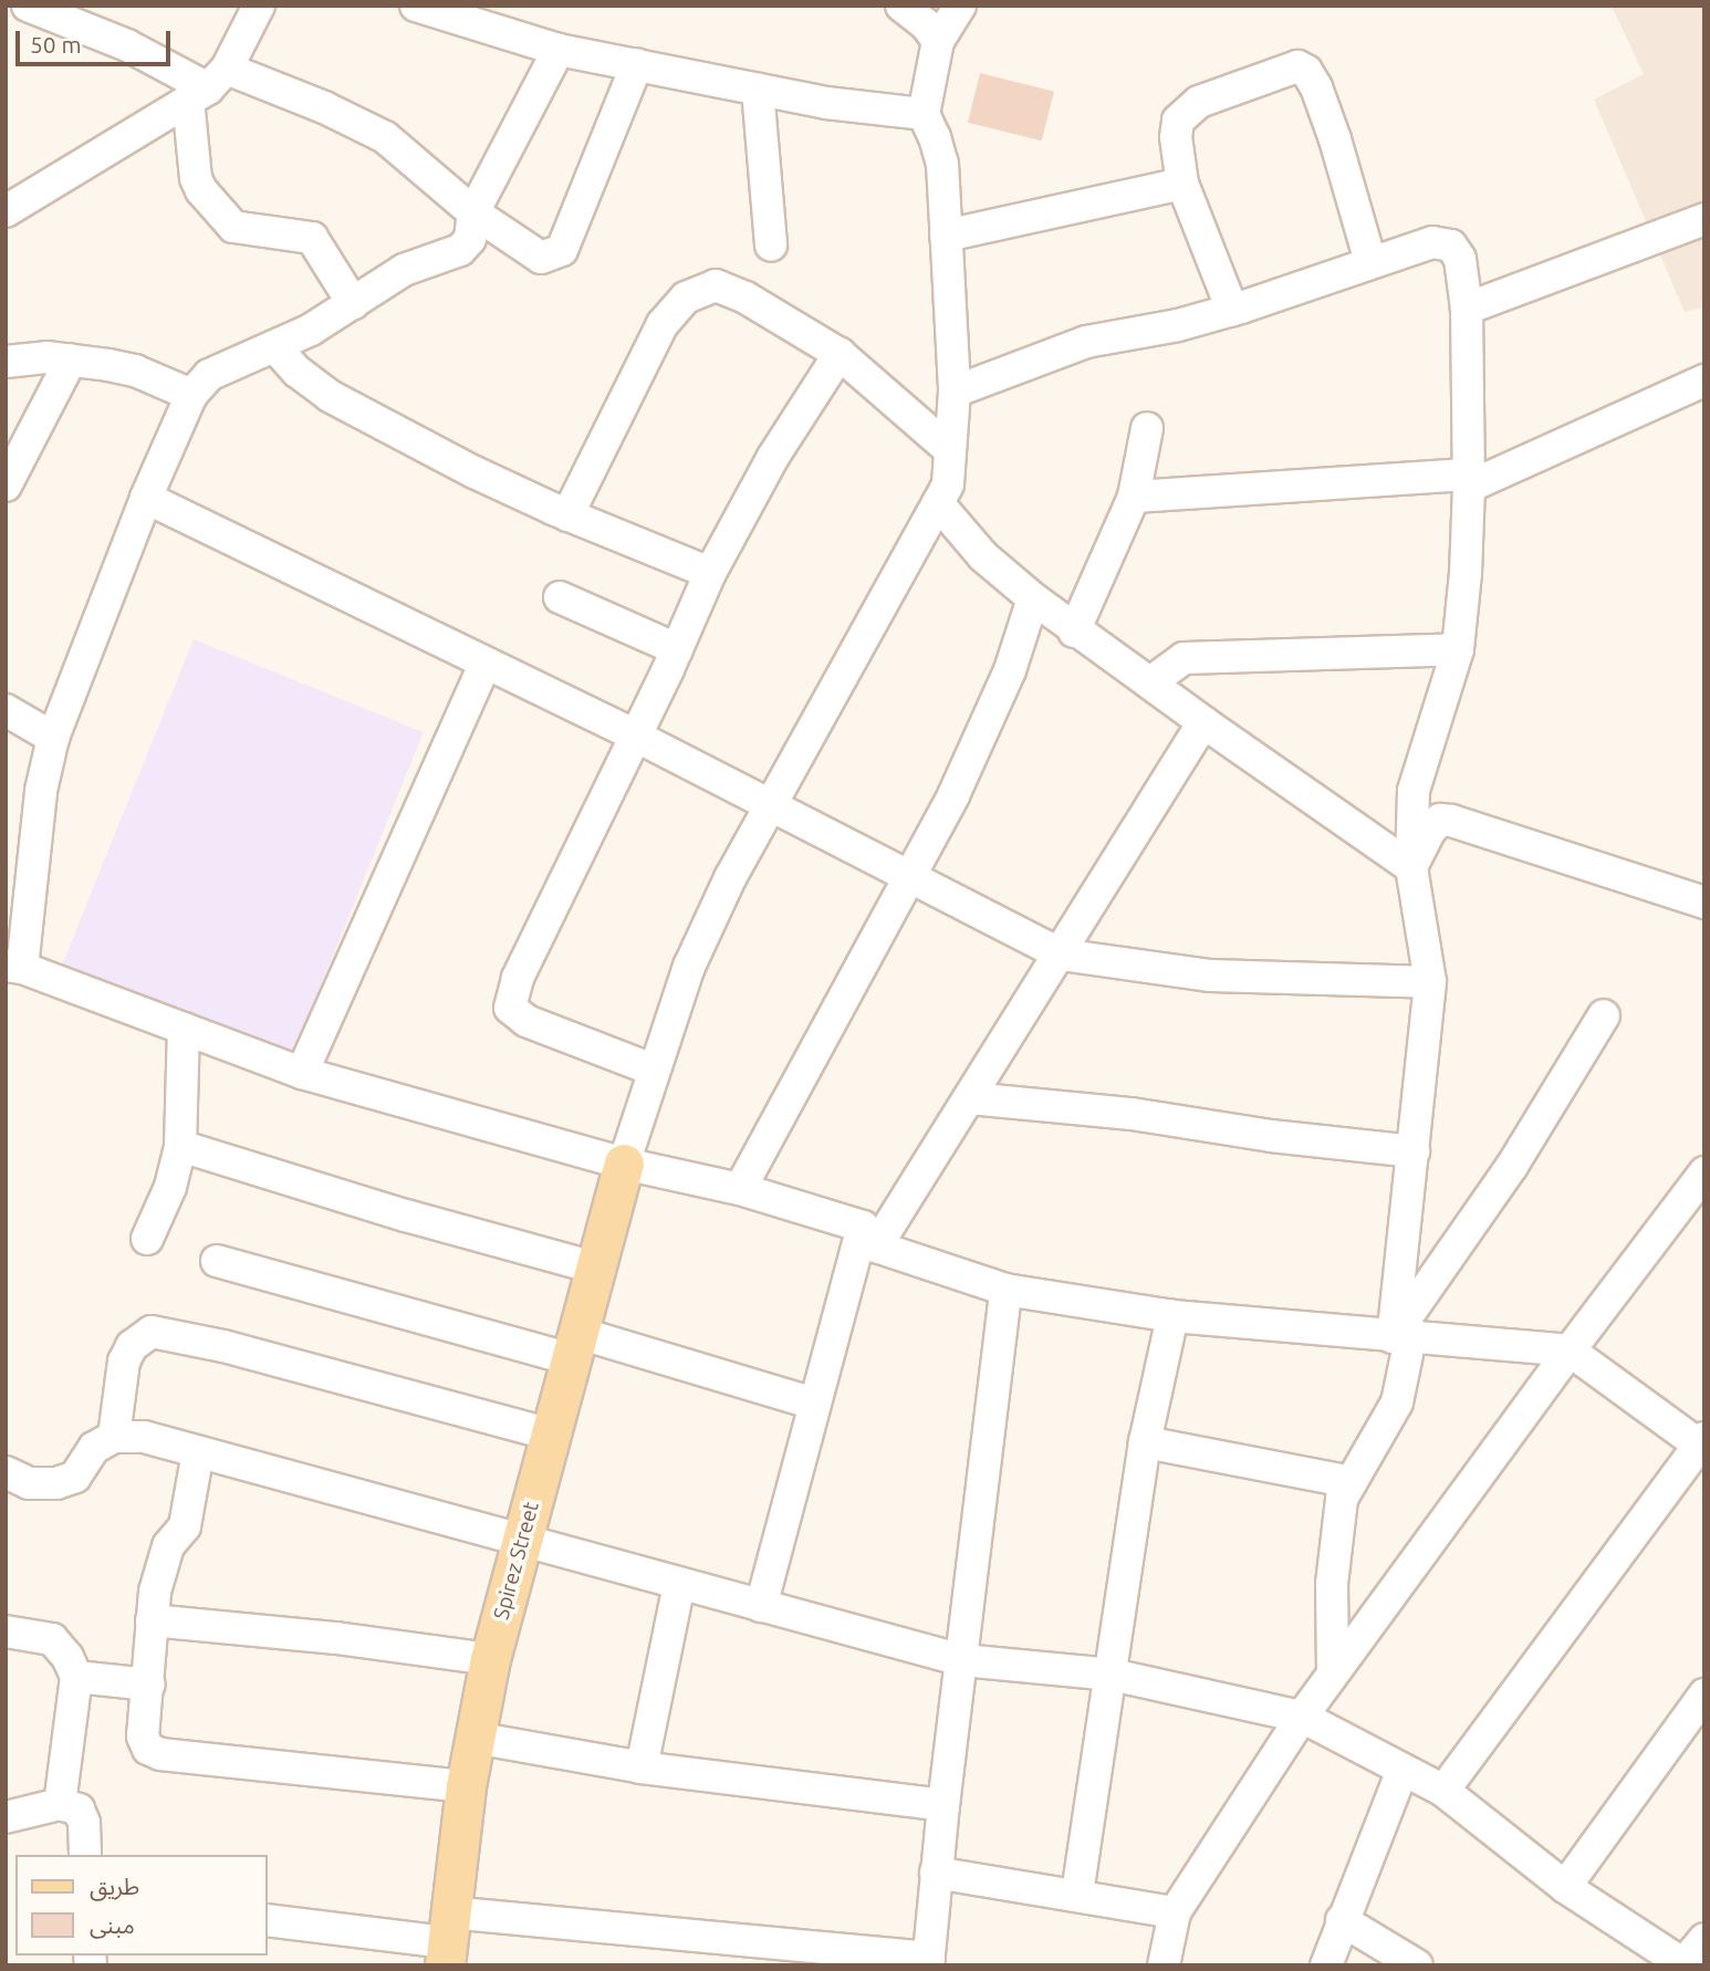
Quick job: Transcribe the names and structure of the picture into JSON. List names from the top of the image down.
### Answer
{
  "streets": {
    "main road": ["Spirez Street"]
  },
  "legend": ["طريق", "مبنى"],
  "scale_bar": "50 m"
}
